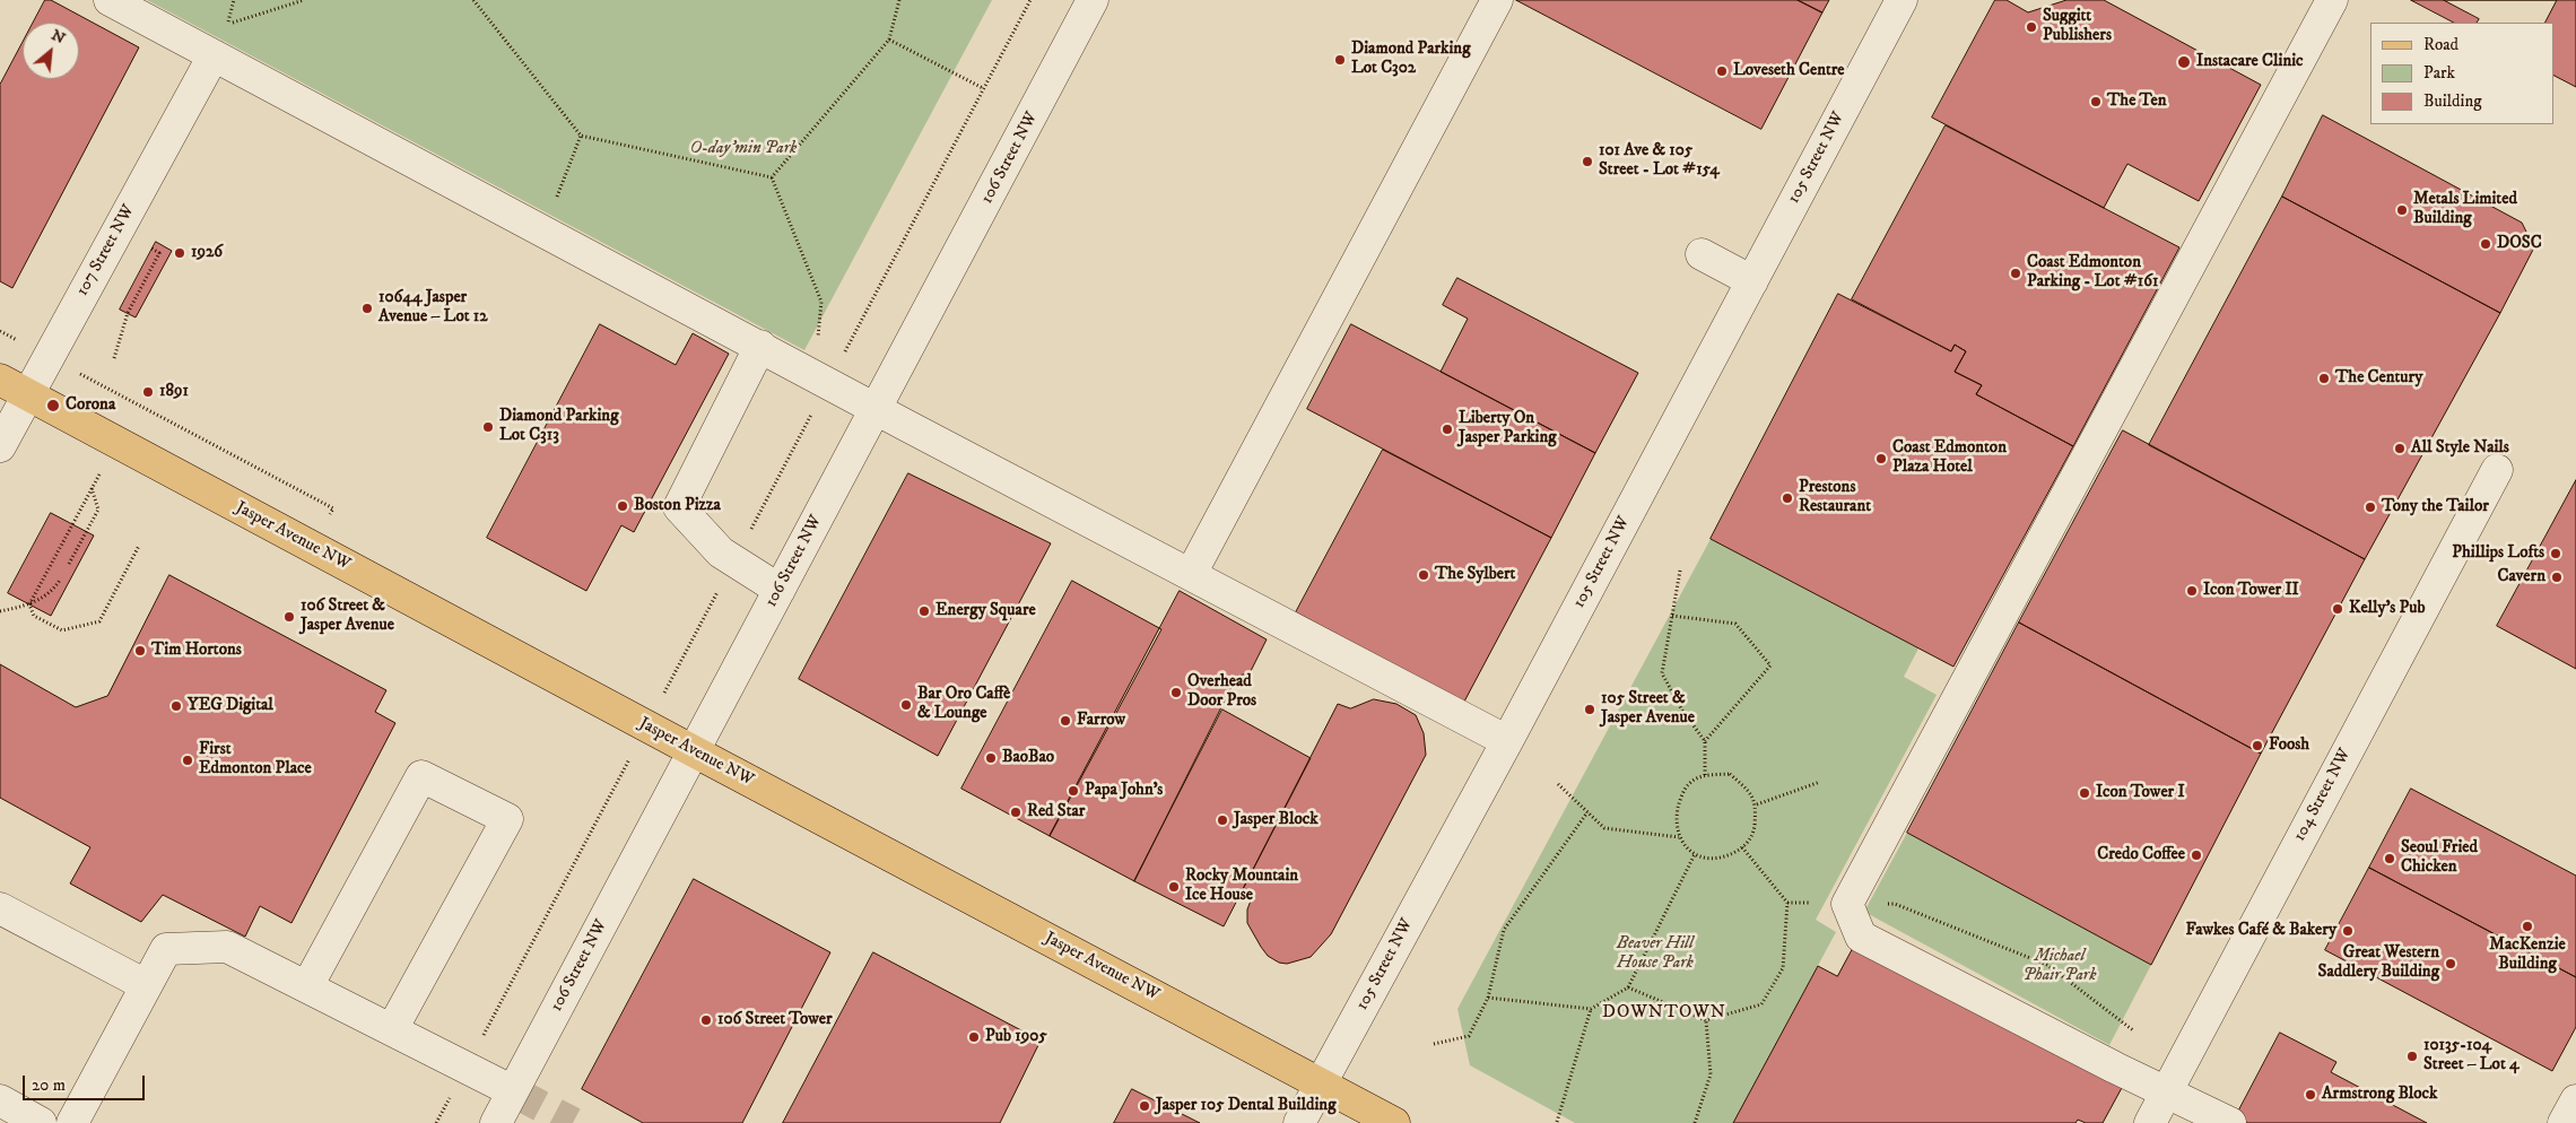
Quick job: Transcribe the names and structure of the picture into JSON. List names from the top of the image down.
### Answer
{
  "streets": {
    "main road": ["Jasper Avenue NW"],
    "street": [
      "106 Street NW",
      "105 Street NW",
      "107 Street NW",
      "104 Street NW"
    ]
  },
  "crossings": [
    ["106 Street NW", "Jasper Avenue NW"],
    ["105 Street NW", "Jasper Avenue NW"],
    ["107 Street NW", "Jasper Avenue NW"]
  ],
  "districts": ["DOWNTOWN"],
  "parks": ["O-day'min Park", "Beaver Hill House Park", "Michael Phair Park"],
  "places": [
    "Suggitt Publishers",
    "Diamond Parking Lot C302",
    "Instacare Clinic",
    "Loveseth Centre",
    "The Ten",
    "101 Ave & 105 Street - Lot #154",
    "Metals Limited Building",
    "DOSC",
    "1926",
    "Coast Edmonton Parking - Lot #161",
    "10644 Jasper Avenue – Lot 12",
    "The Century",
    "1891",
    "Corona",
    "Diamond Parking Lot C313",
    "Liberty On Jasper Parking",
    "All Style Nails",
    "Coast Edmonton Plaza Hotel",
    "Prestons Restaurant",
    "Boston Pizza",
    "Tony the Tailor",
    "Phillips Lofts",
    "The Sylbert",
    "Cavern",
    "Icon Tower II",
    "Kelly's Pub",
    "Energy Square",
    "106 Street & Jasper Avenue",
    "Tim Hortons",
    "Overhead Door Pros",
    "Bar Oro Caffè & Lounge",
    "YEG Digital",
    "105 Street & Jasper Avenue",
    "Farrow",
    "Foosh",
    "BaoBao",
    "First Edmonton Place",
    "Papa John's",
    "Icon Tower I",
    "Red Star",
    "Jasper Block",
    "Credo Coffee",
    "Seoul Fried Chicken",
    "Rocky Mountain Ice House",
    "MacKenzie Building",
    "Fawkes Café & Bakery",
    "Great Western Saddlery Building",
    "106 Street Tower",
    "Pub 1905",
    "10135-104 Street – Lot 4",
    "Armstrong Block",
    "Jasper 105 Dental Building"
  ],
  "legend": ["Road", "Park", "Building"],
  "scale_bar": "20 m",
  "north": "top right"
}
